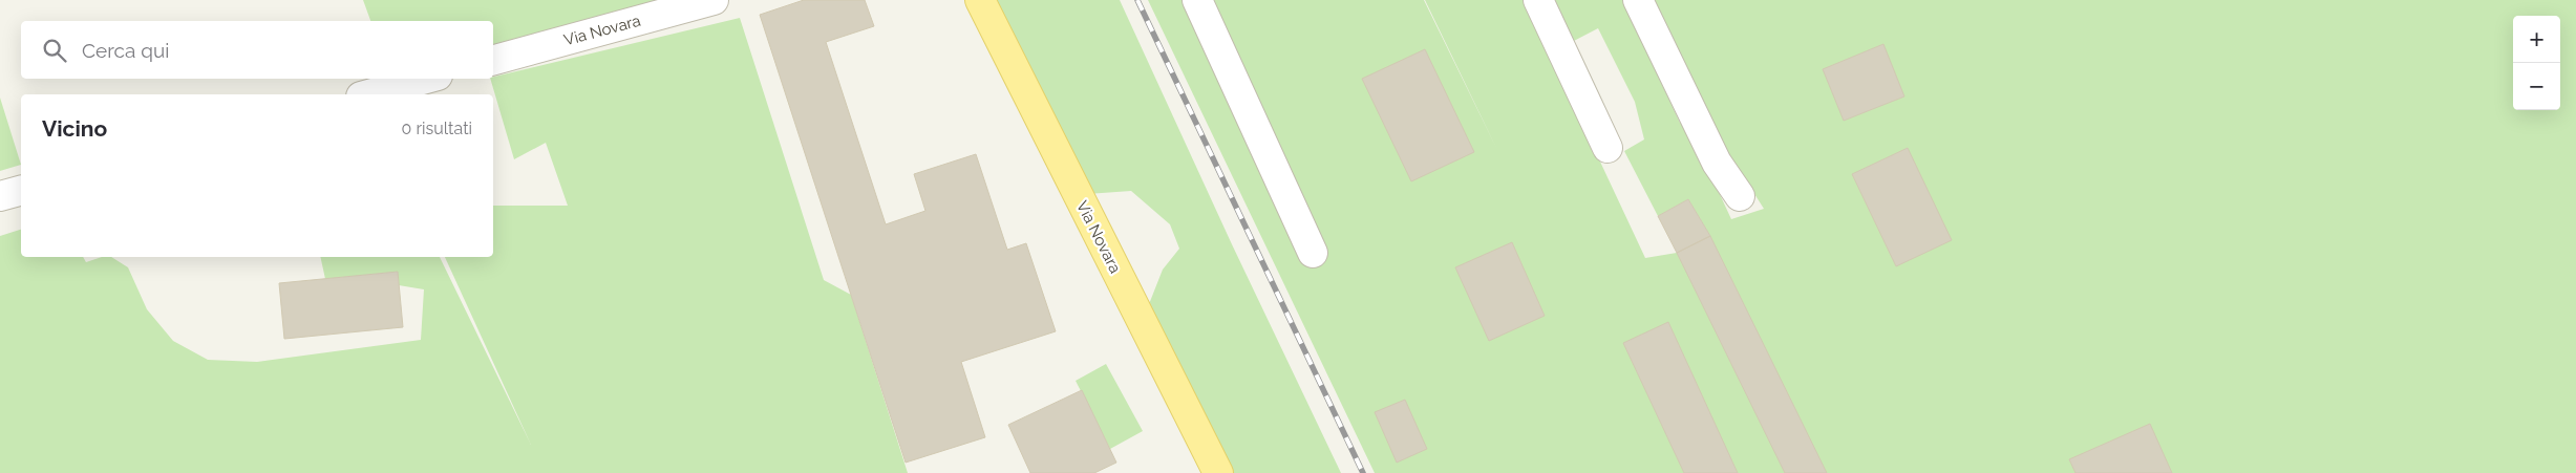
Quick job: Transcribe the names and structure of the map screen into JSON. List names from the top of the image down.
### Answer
{
  "streets": {
    "main road": ["Via Novara"]
  },
  "page": {
    "map_buttons": ["+", "−"],
    "search": "Cerca qui",
    "heading": ["Vicino", "0 risultati"]
  }
}
